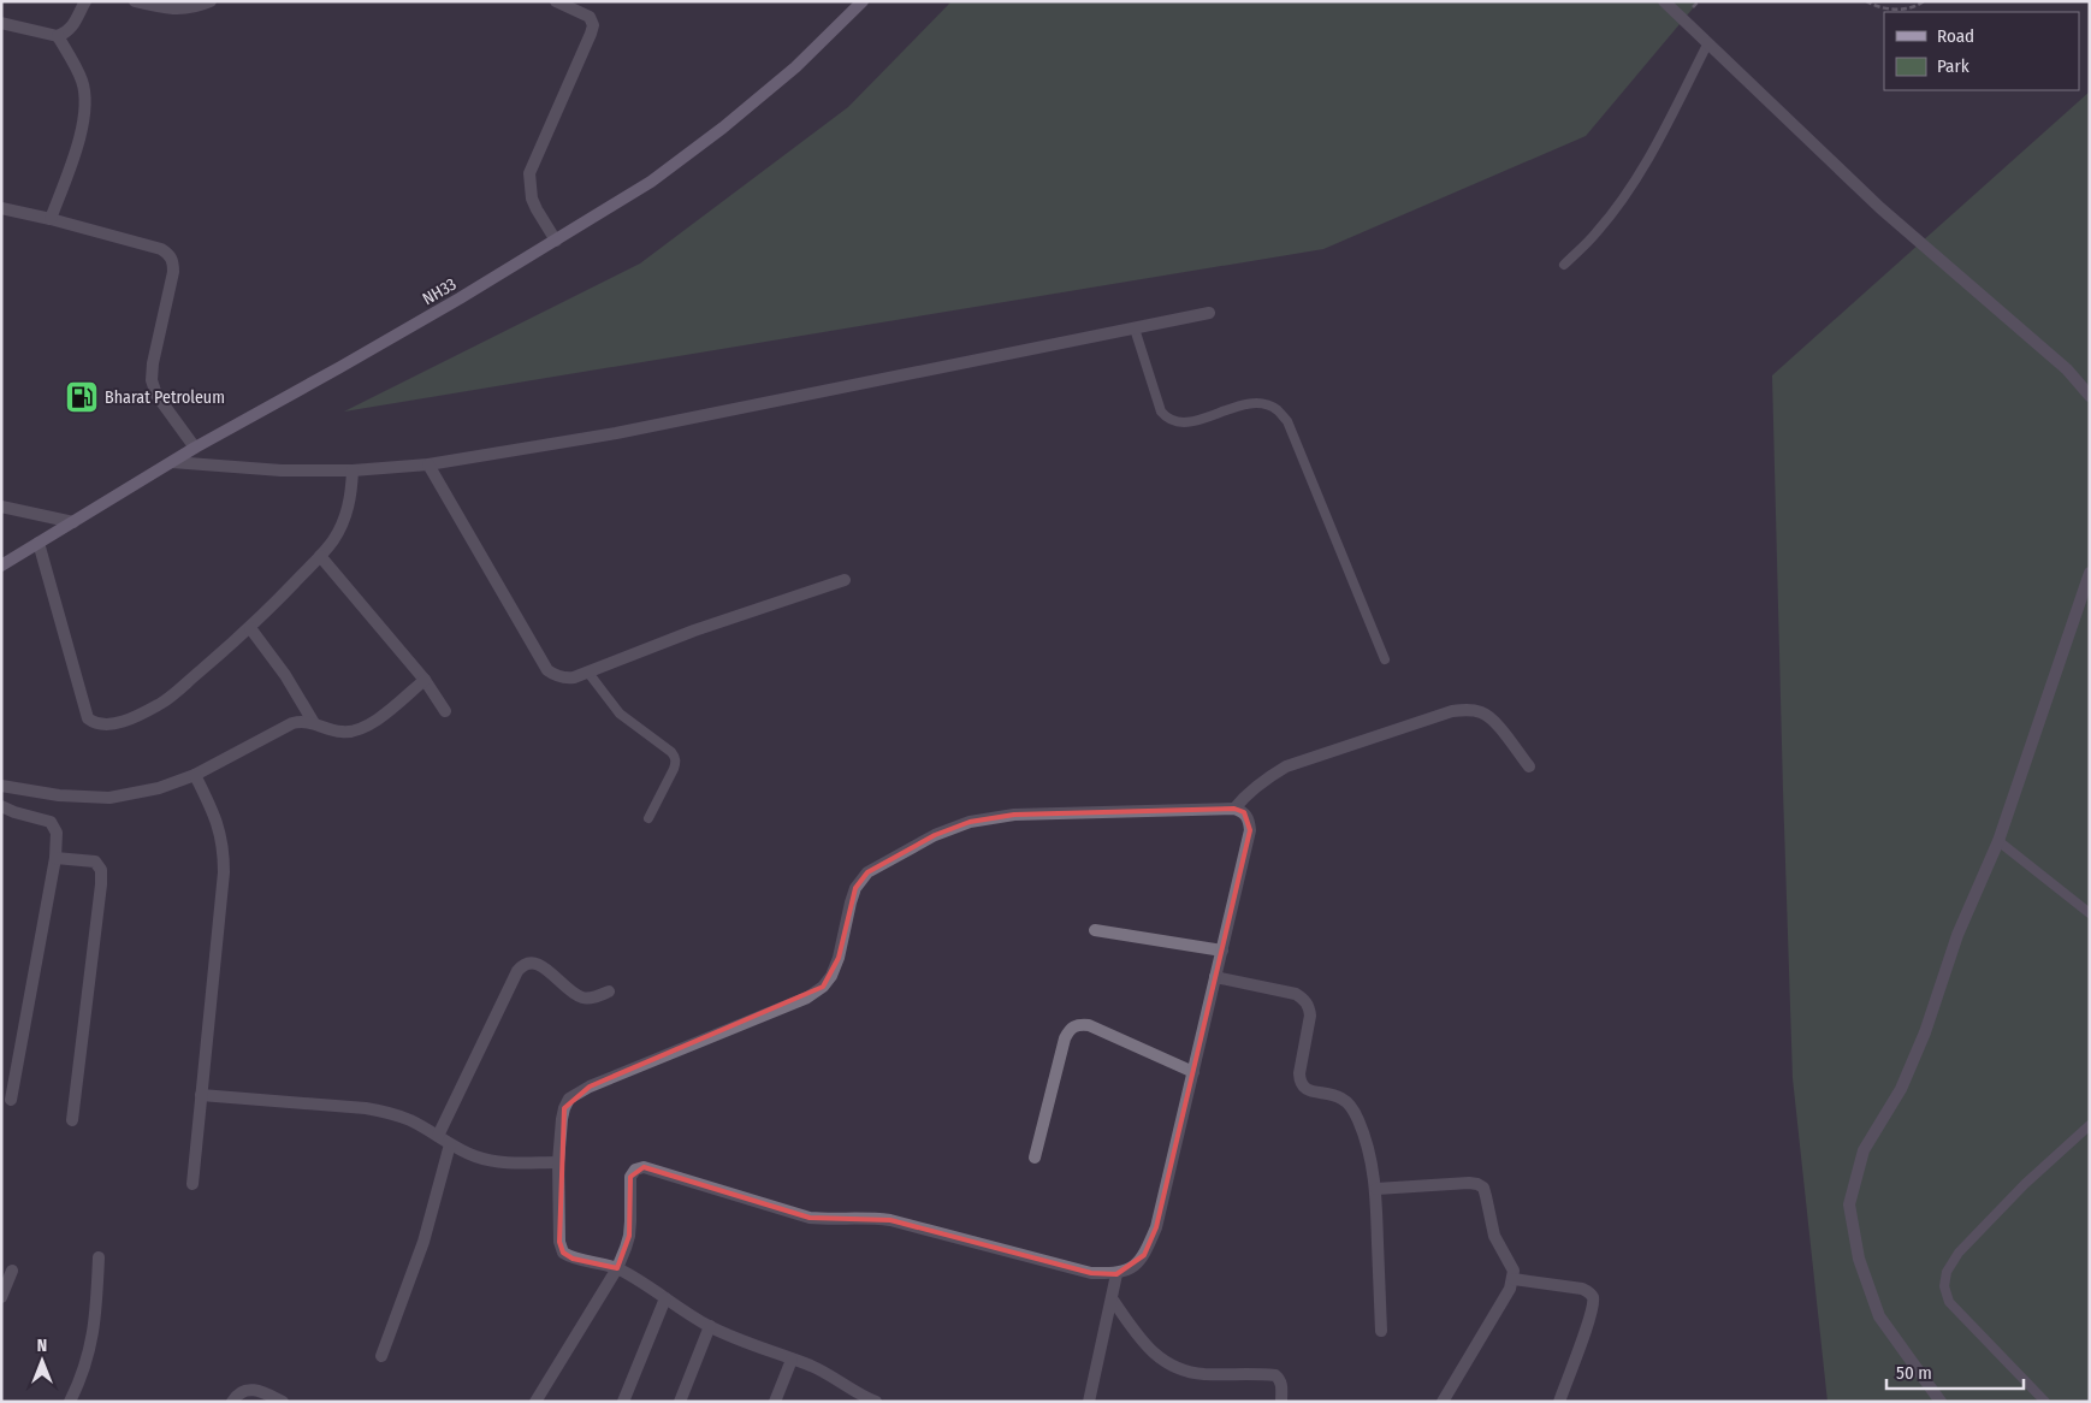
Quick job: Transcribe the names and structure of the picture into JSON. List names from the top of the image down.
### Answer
{
  "streets": {
    "main road": ["NH33"]
  },
  "places": {
    "fuel station": ["Bharat Petroleum"]
  },
  "legend": ["Road", "Park"],
  "scale_bar": "50 m",
  "north": "top"
}
